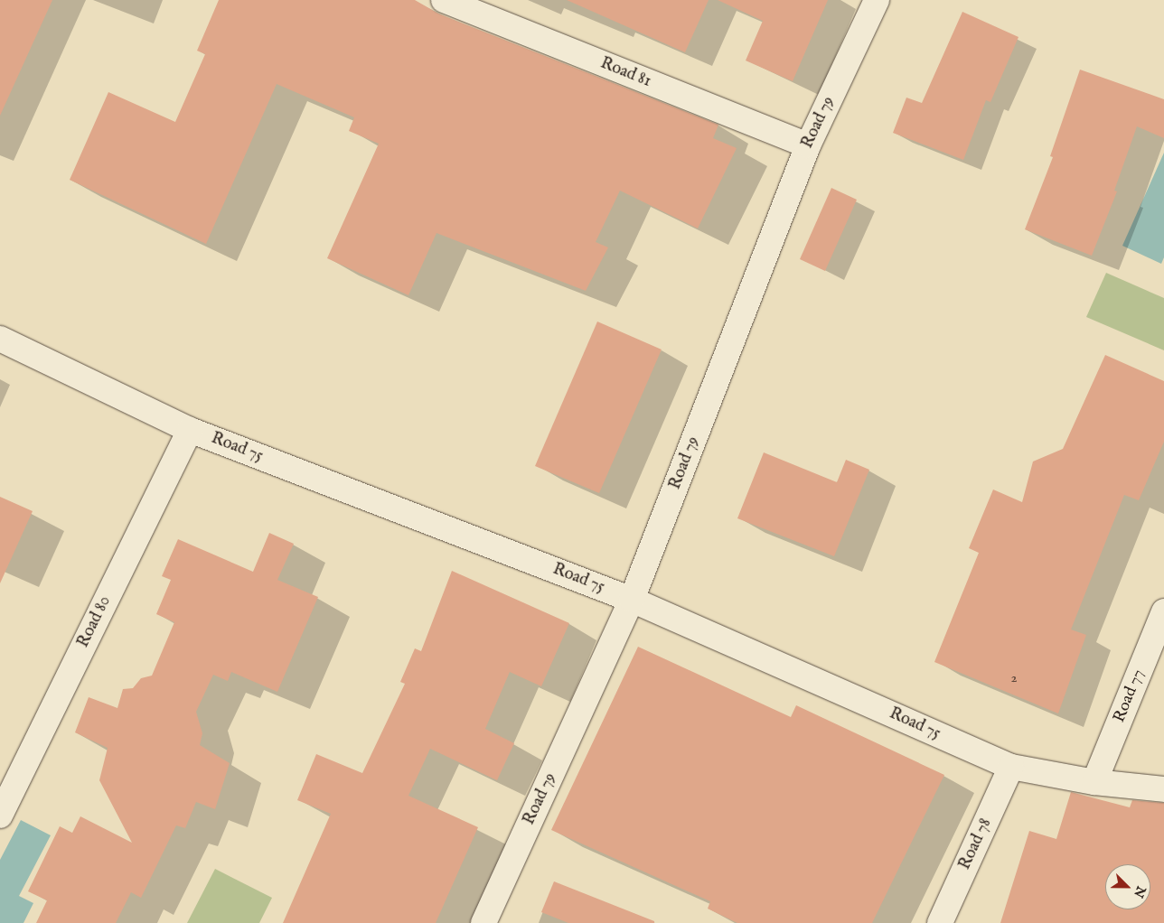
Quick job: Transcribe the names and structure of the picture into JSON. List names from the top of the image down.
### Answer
{
  "streets": {
    "street": [
      "Road 81",
      "Road 79",
      "Road 75",
      "Road 80",
      "Road 77",
      "Road 78"
    ]
  },
  "crossings": [
    ["Road 81", "Road 79"],
    ["Road 79", "Road 75"],
    ["Road 75", "Road 80"],
    ["Road 75", "Road 77"],
    ["Road 75", "Road 78"]
  ],
  "house_numbers": ["2"],
  "north": "bottom right"
}
